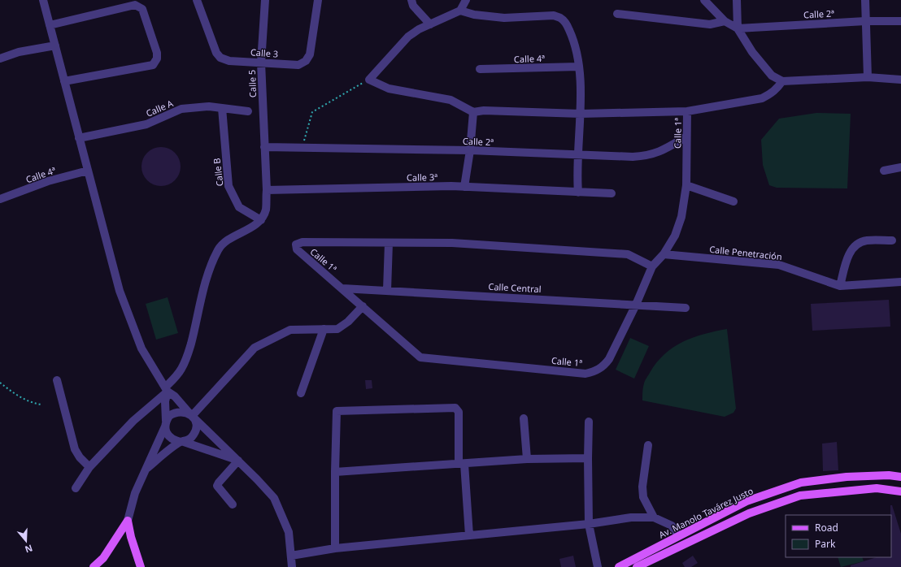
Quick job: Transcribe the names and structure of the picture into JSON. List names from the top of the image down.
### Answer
{
  "streets": {
    "main road": ["Av. Manolo Tavárez Justo"],
    "street": [
      "Calle 2ª",
      "Calle 3",
      "Calle 4ª",
      "Calle 5",
      "Calle A",
      "Calle 1ª",
      "Calle B",
      "Calle 3ª",
      "Calle Penetración",
      "Calle Central"
    ]
  },
  "crossings": [
    ["Calle 2ª", "Calle 5"],
    ["Calle 2ª", "Calle 1ª"],
    ["Calle 3", "Calle 5"],
    ["Calle 5", "Calle B"],
    ["Calle 5", "Calle 3ª"],
    ["Calle A", "Calle B"],
    ["Calle 1ª", "Calle Penetración"],
    ["Calle 1ª", "Calle Central"]
  ],
  "legend": ["Road", "Park"],
  "north": "bottom"
}
